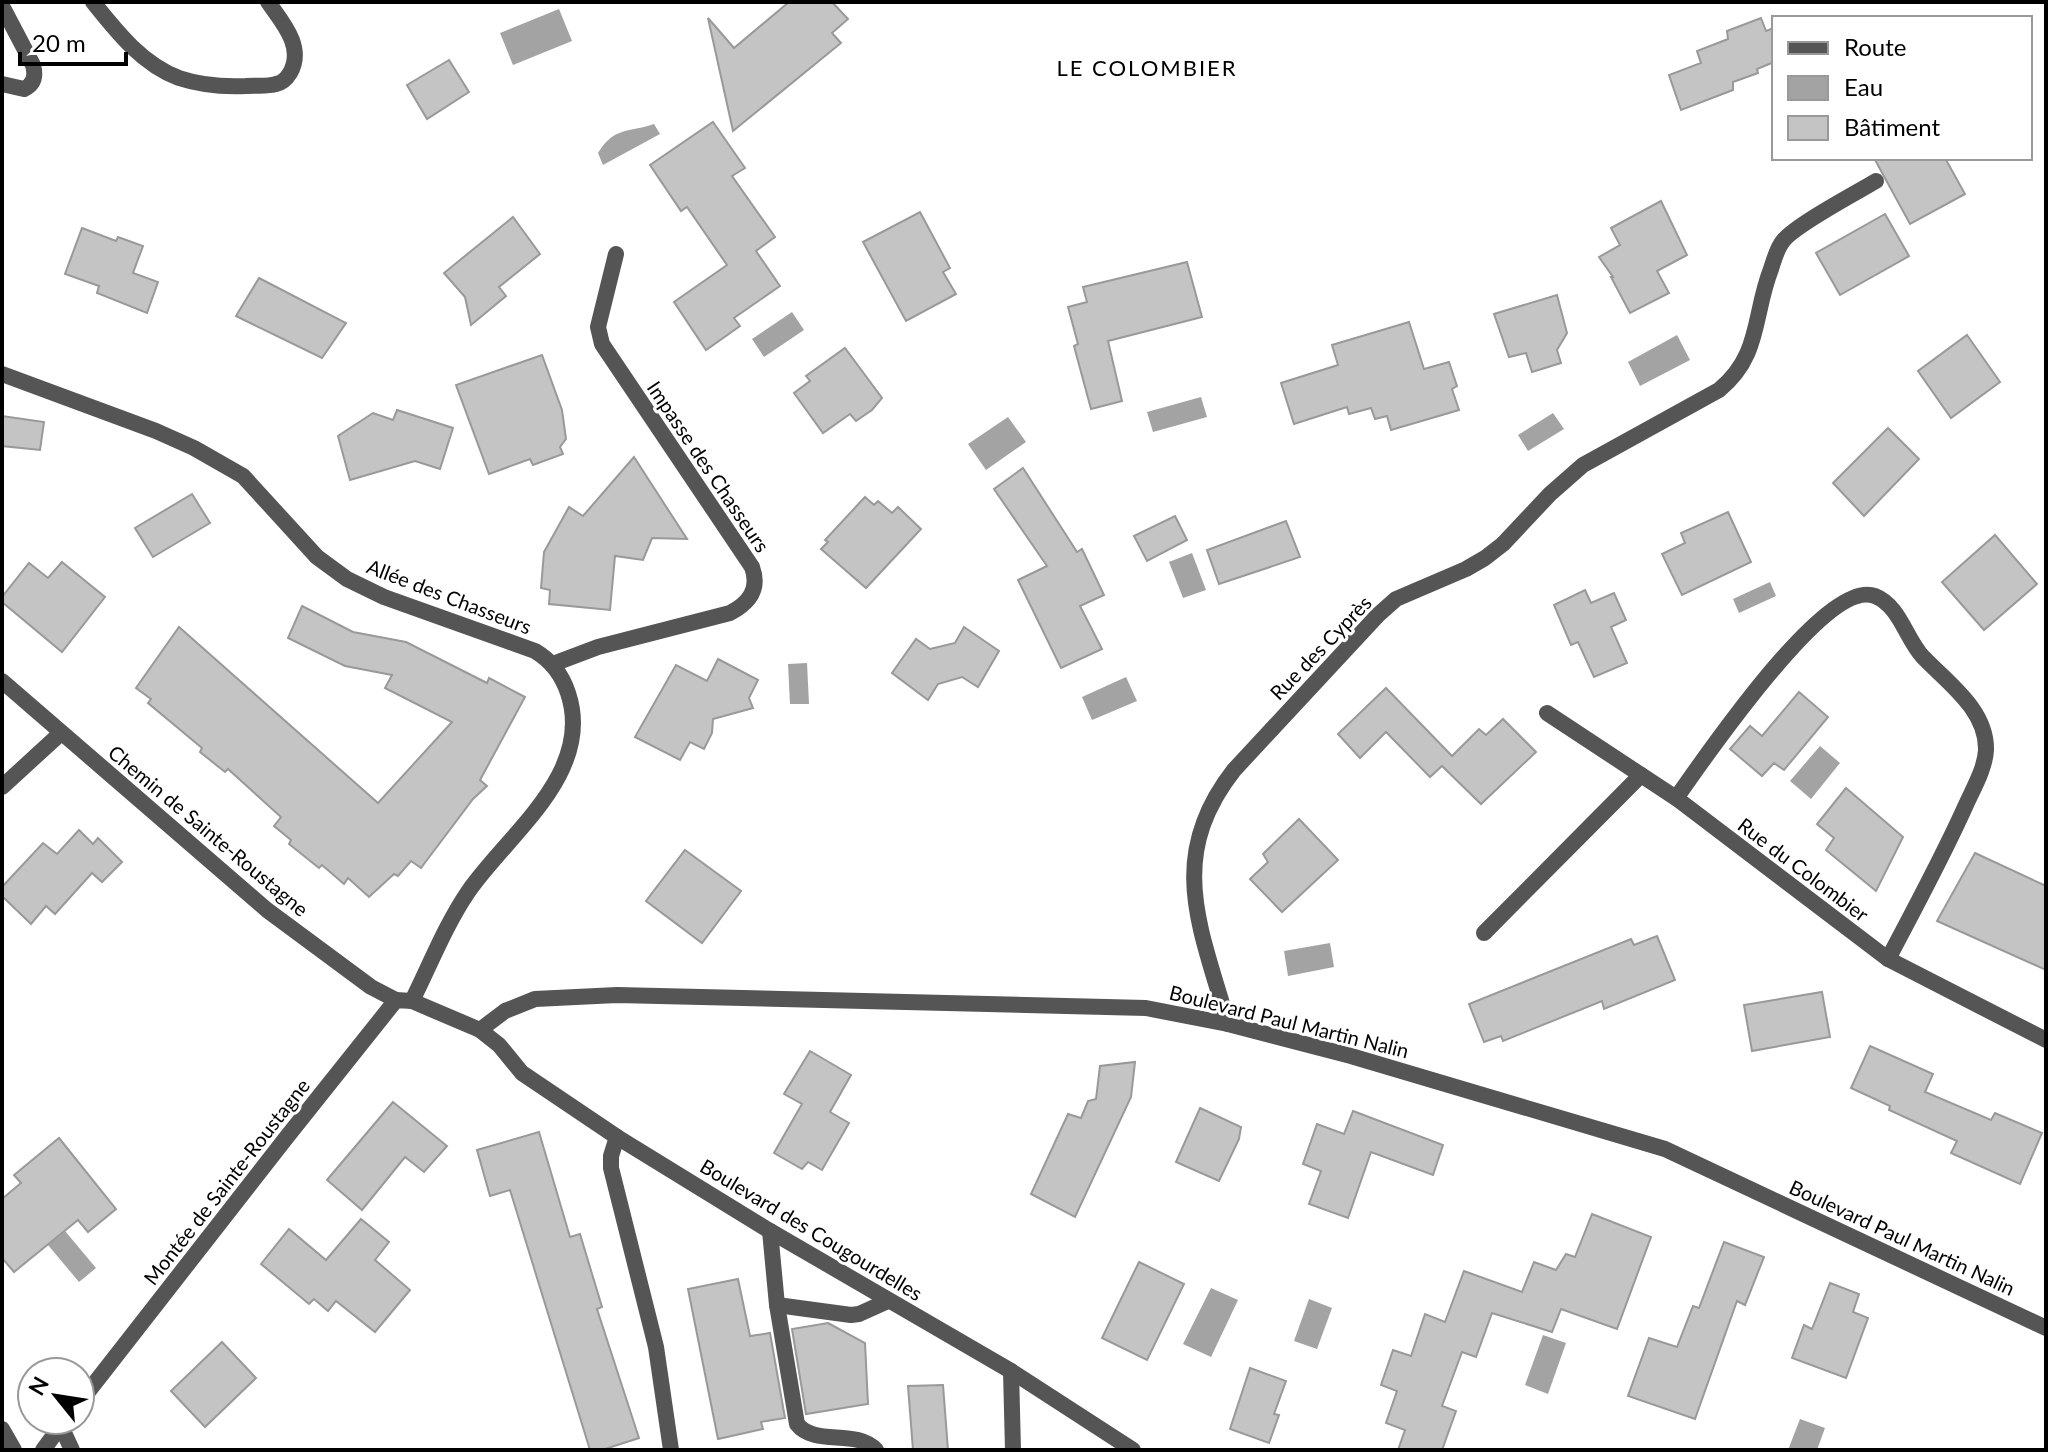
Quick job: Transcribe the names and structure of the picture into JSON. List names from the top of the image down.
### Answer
{
  "streets": {
    "street": [
      "Impasse des Chasseurs",
      "Allée des Chasseurs",
      "Rue des Cyprès",
      "Chemin de Sainte-Roustagne",
      "Rue du Colombier",
      "Boulevard Paul Martin Nalin",
      "Montée de Sainte-Roustagne",
      "Boulevard des Cougourdelles"
    ]
  },
  "crossings": [
    ["Impasse des Chasseurs", "Allée des Chasseurs"],
    ["Rue des Cyprès", "Boulevard Paul Martin Nalin"],
    ["Chemin de Sainte-Roustagne", "Boulevard Paul Martin Nalin"],
    ["Chemin de Sainte-Roustagne", "Montée de Sainte-Roustagne"],
    ["Chemin de Sainte-Roustagne", "Boulevard des Cougourdelles"],
    ["Boulevard Paul Martin Nalin", "Boulevard des Cougourdelles"]
  ],
  "districts": ["LE COLOMBIER"],
  "legend": ["Route", "Eau", "Bâtiment"],
  "scale_bar": "20 m",
  "north": "top left"
}
